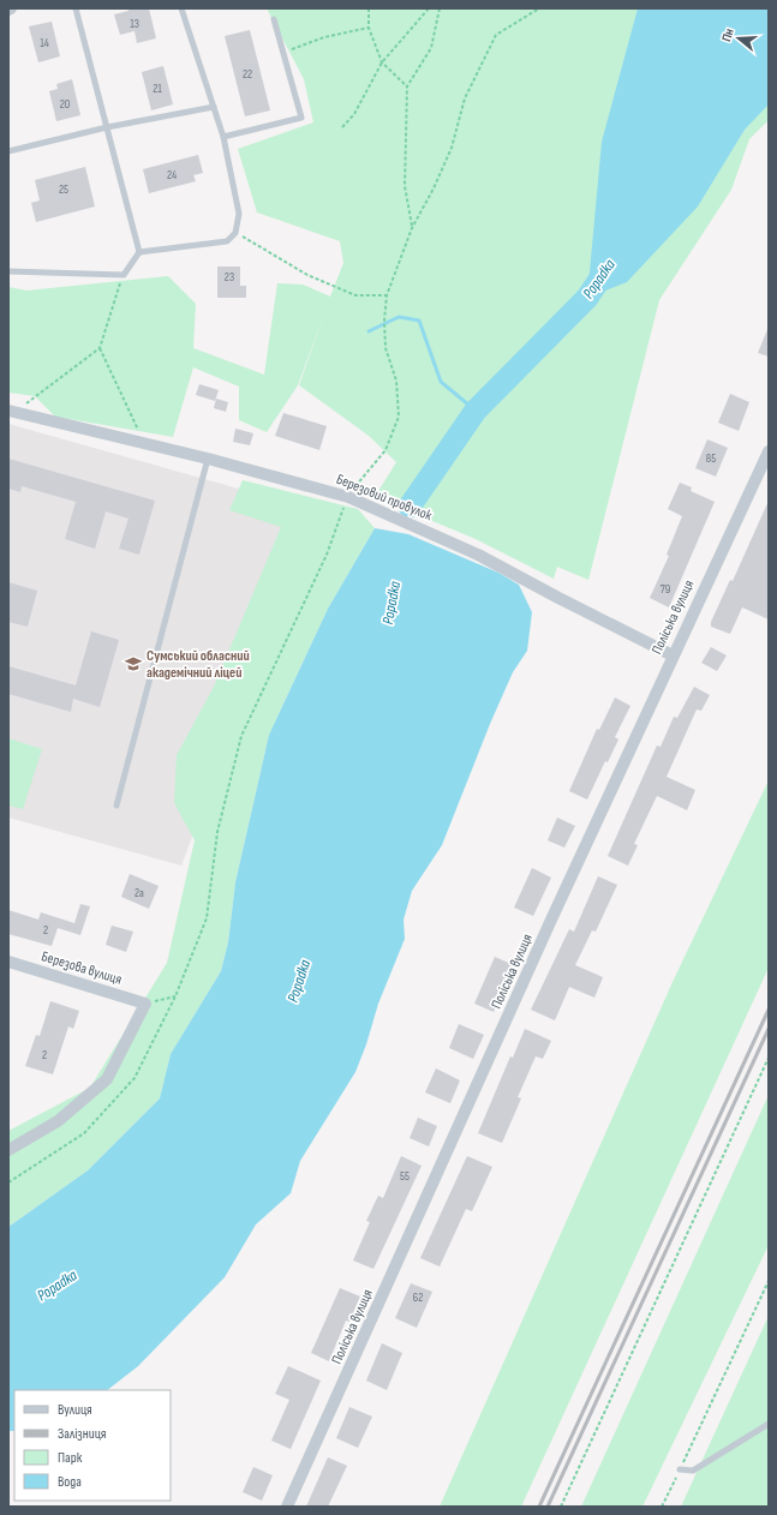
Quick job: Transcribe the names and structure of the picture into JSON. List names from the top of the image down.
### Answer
{
  "streets": {
    "street": ["Березовий провулок", "Поліська вулиця", "Березова вулиця"]
  },
  "crossings": [
    ["Березовий провулок", "Поліська вулиця"]
  ],
  "water": ["Popadka"],
  "places": {
    "school or university": ["Сумський обласний академічний ліцей"]
  },
  "house_numbers": [
    "13",
    "14",
    "22",
    "21",
    "20",
    "24",
    "25",
    "23",
    "85",
    "79",
    "2а",
    "2",
    "2",
    "55",
    "62"
  ],
  "legend": [
    "Вулиця",
    "Залізниця",
    "Парк",
    "Вода"
  ],
  "north": "left"
}
